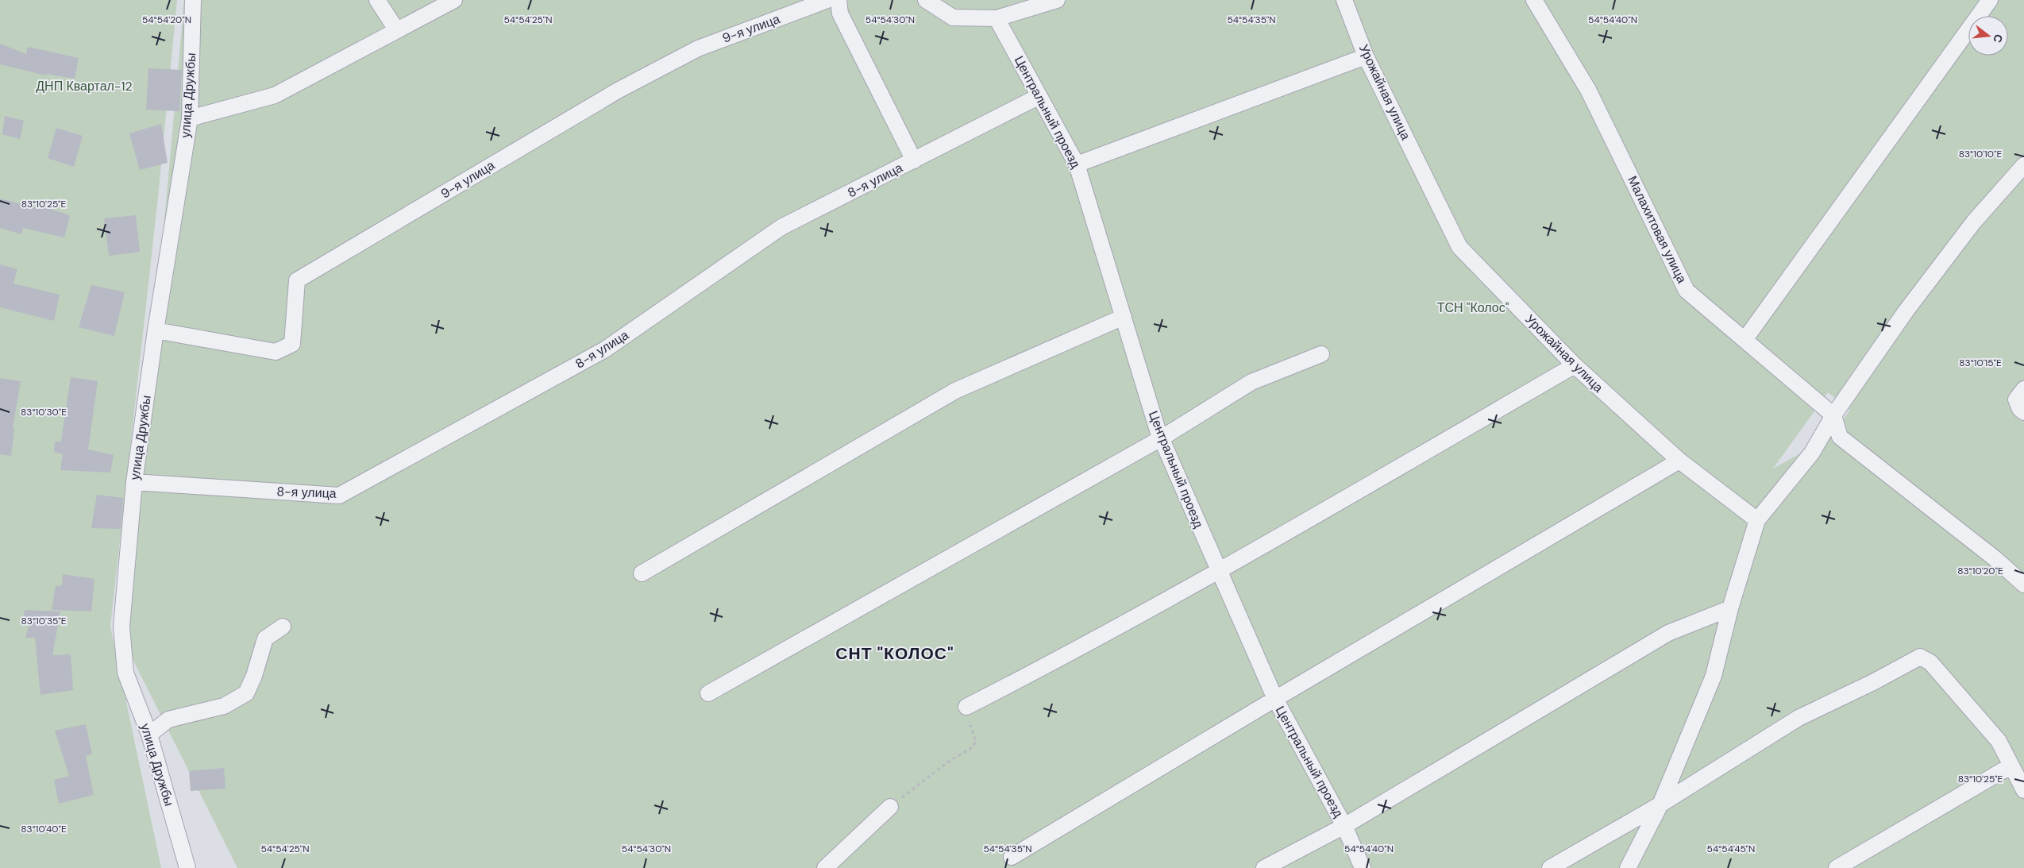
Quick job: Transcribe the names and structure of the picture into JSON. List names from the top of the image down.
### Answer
{
  "streets": {
    "lane": [
      "9-я улица",
      "Урожайная улица",
      "улица Дружбы",
      "Центральный проезд",
      "8-я улица",
      "Малахитовая улица"
    ]
  },
  "crossings": [
    ["9-я улица", "улица Дружбы"],
    ["улица Дружбы", "8-я улица"],
    ["Центральный проезд", "8-я улица"]
  ],
  "districts": ["СНТ \"КОЛОС\""],
  "parks": ["ДНП Квартал-12", "ТСН \"Колос\""],
  "north": "right",
  "coordinates": [
    "54°54'20\"N",
    "54°54'25\"N",
    "54°54'30\"N",
    "54°54'35\"N",
    "54°54'40\"N",
    "83°10'10\"E",
    "83°10'25\"E",
    "83°10'15\"E",
    "83°10'30\"E",
    "83°10'20\"E",
    "83°10'35\"E",
    "83°10'40\"E",
    "54°54'45\"N"
  ]
}
